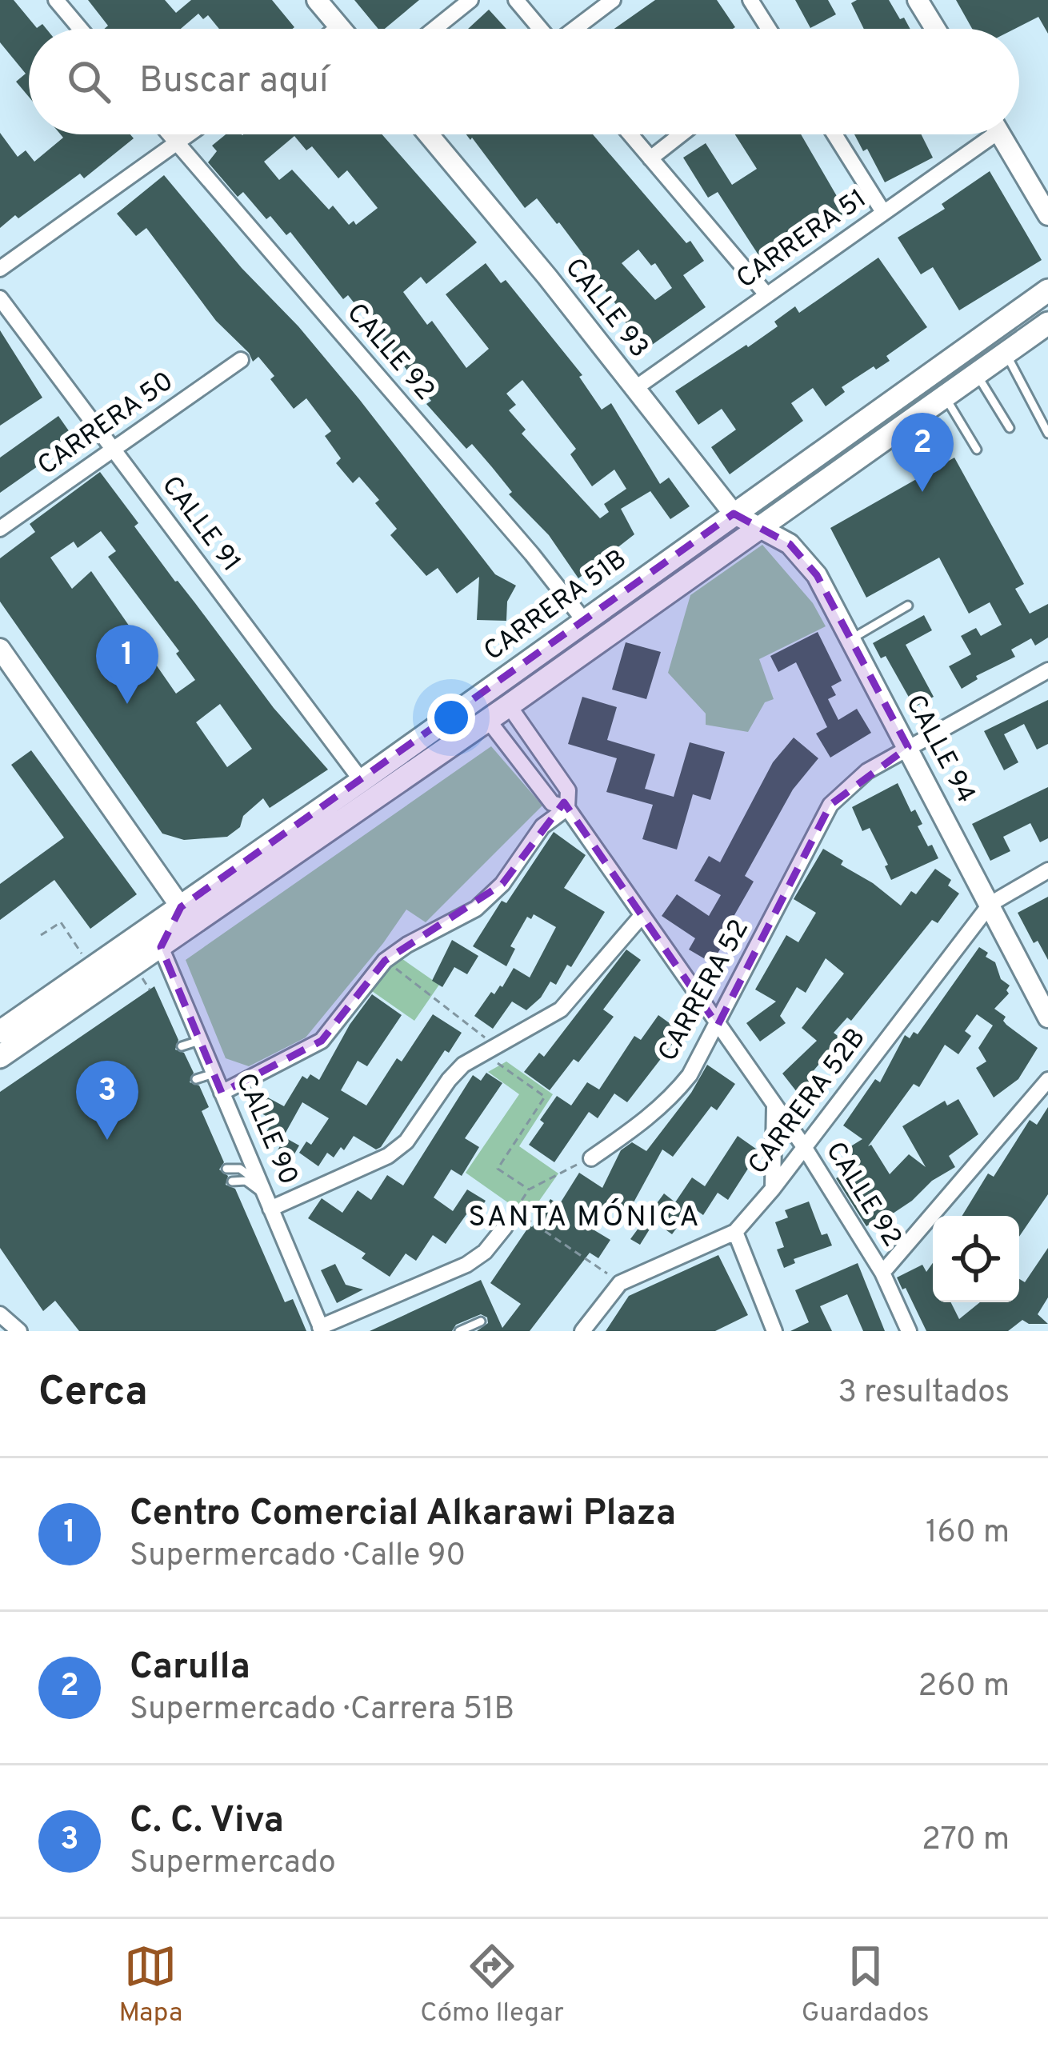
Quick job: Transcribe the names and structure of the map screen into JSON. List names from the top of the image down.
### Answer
{
  "streets": {
    "main road": ["CARRERA 51B"],
    "street": [
      "CARRERA 51",
      "CALLE 93",
      "CALLE 92",
      "CARRERA 50",
      "CALLE 91",
      "CALLE 94",
      "CARRERA 52",
      "CARRERA 52B",
      "CALLE 90"
    ]
  },
  "crossings": [
    ["CARRERA 51", "CALLE 93"],
    ["CALLE 93", "CARRERA 51B"],
    ["CALLE 93", "CALLE 94"],
    ["CALLE 92", "CARRERA 51B"],
    ["CALLE 92", "CARRERA 52"],
    ["CALLE 92", "CARRERA 52B"],
    ["CARRERA 50", "CALLE 91"],
    ["CALLE 91", "CARRERA 51B"],
    ["CARRERA 51B", "CALLE 94"],
    ["CARRERA 51B", "CALLE 90"],
    ["CALLE 94", "CARRERA 52"],
    ["CALLE 94", "CARRERA 52B"]
  ],
  "districts": ["SANTA MÓNICA"],
  "page": {
    "search": "Buscar aquí",
    "pins": ["2", "1", "3"],
    "heading": ["Cerca", "3 resultados"],
    "list": [
      {
        "mark": "1",
        "name": "Centro Comercial Alkarawi Plaza",
        "note": "Supermercado · Calle 90",
        "value": "160 m"
      },
      {
        "mark": "2",
        "name": "Carulla",
        "note": "Supermercado · Carrera 51B",
        "value": "260 m"
      },
      {
        "mark": "3",
        "name": "C. C. Viva",
        "note": "Supermercado",
        "value": "270 m"
      }
    ],
    "nav": ["Mapa", "Cómo llegar", "Guardados"]
  }
}
